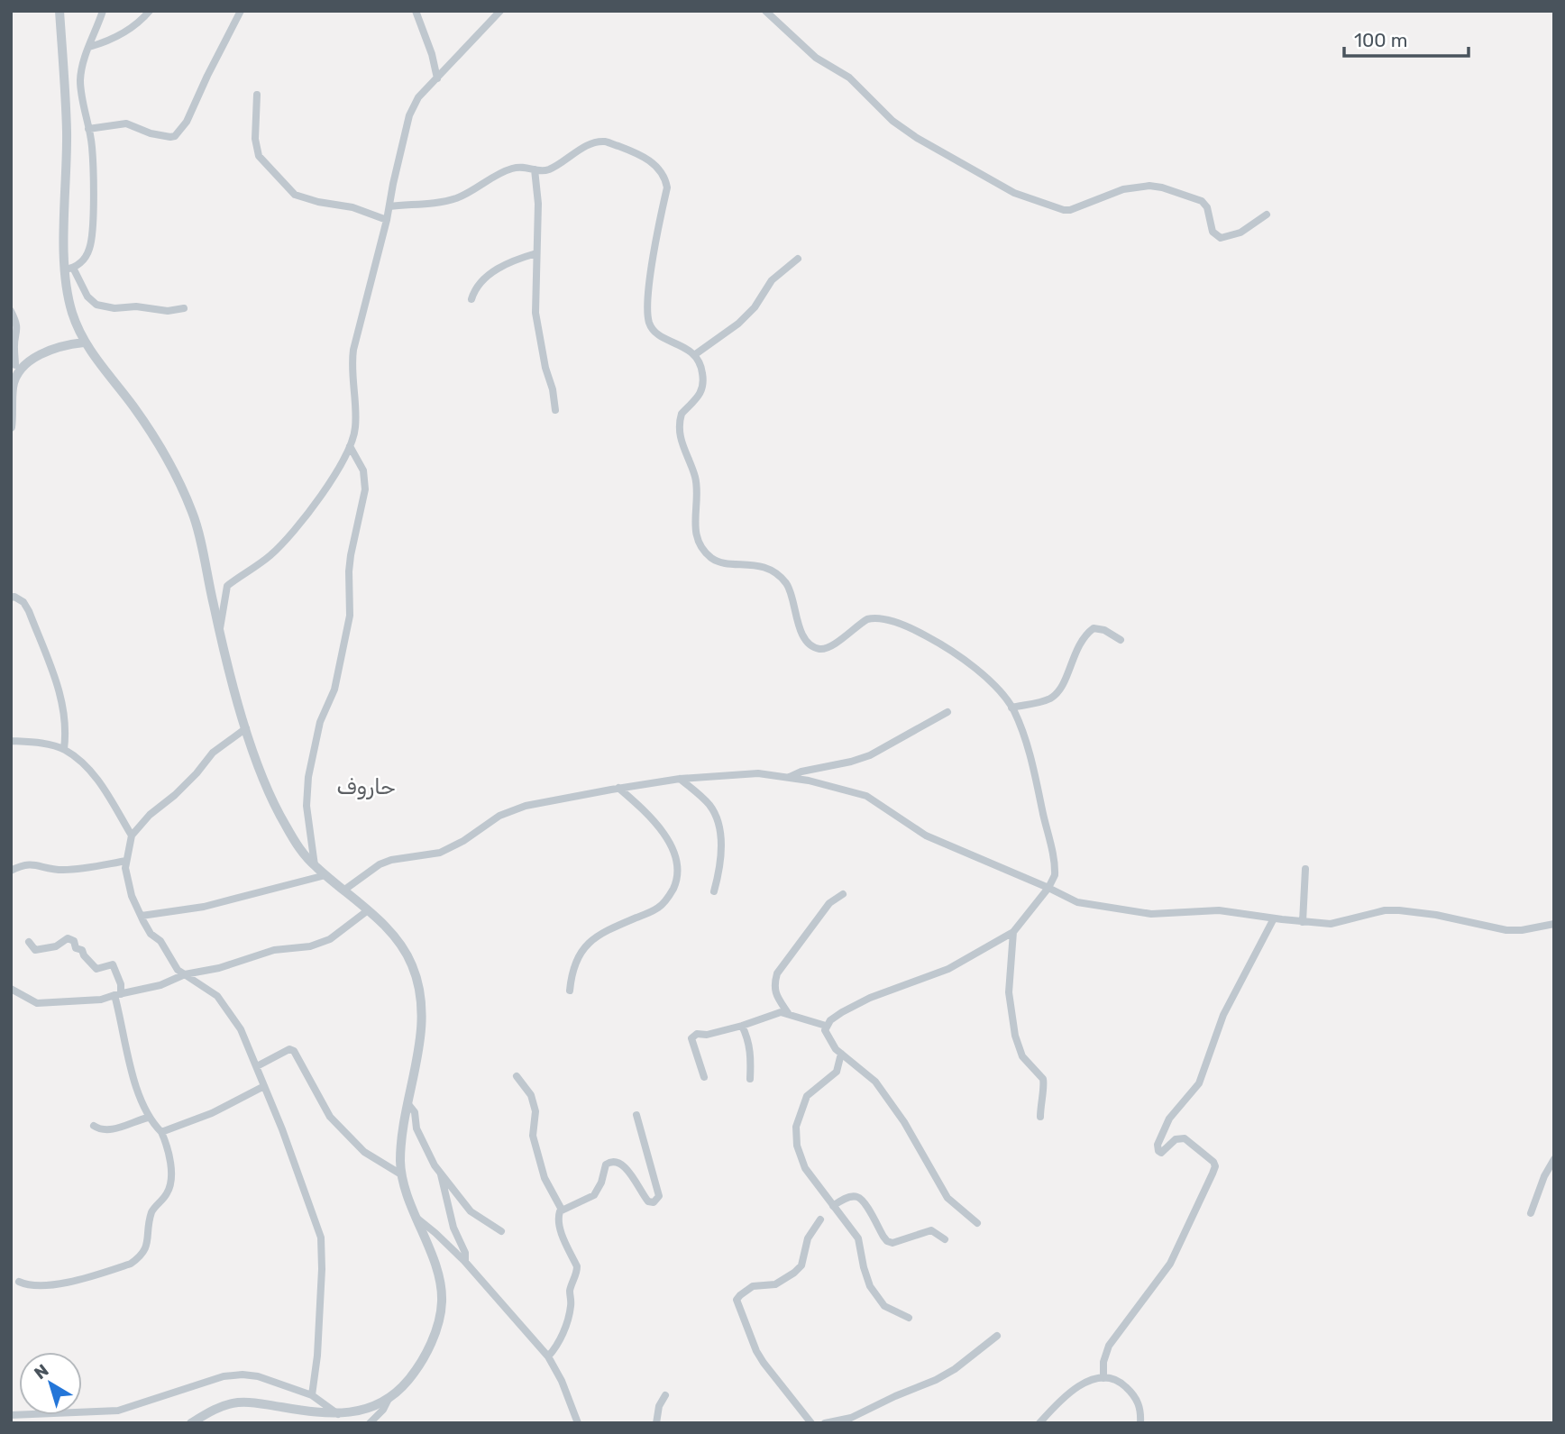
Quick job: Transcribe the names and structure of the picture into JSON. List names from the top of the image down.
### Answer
{
  "districts": ["حاروف"],
  "scale_bar": "100 m",
  "north": "top left"
}
